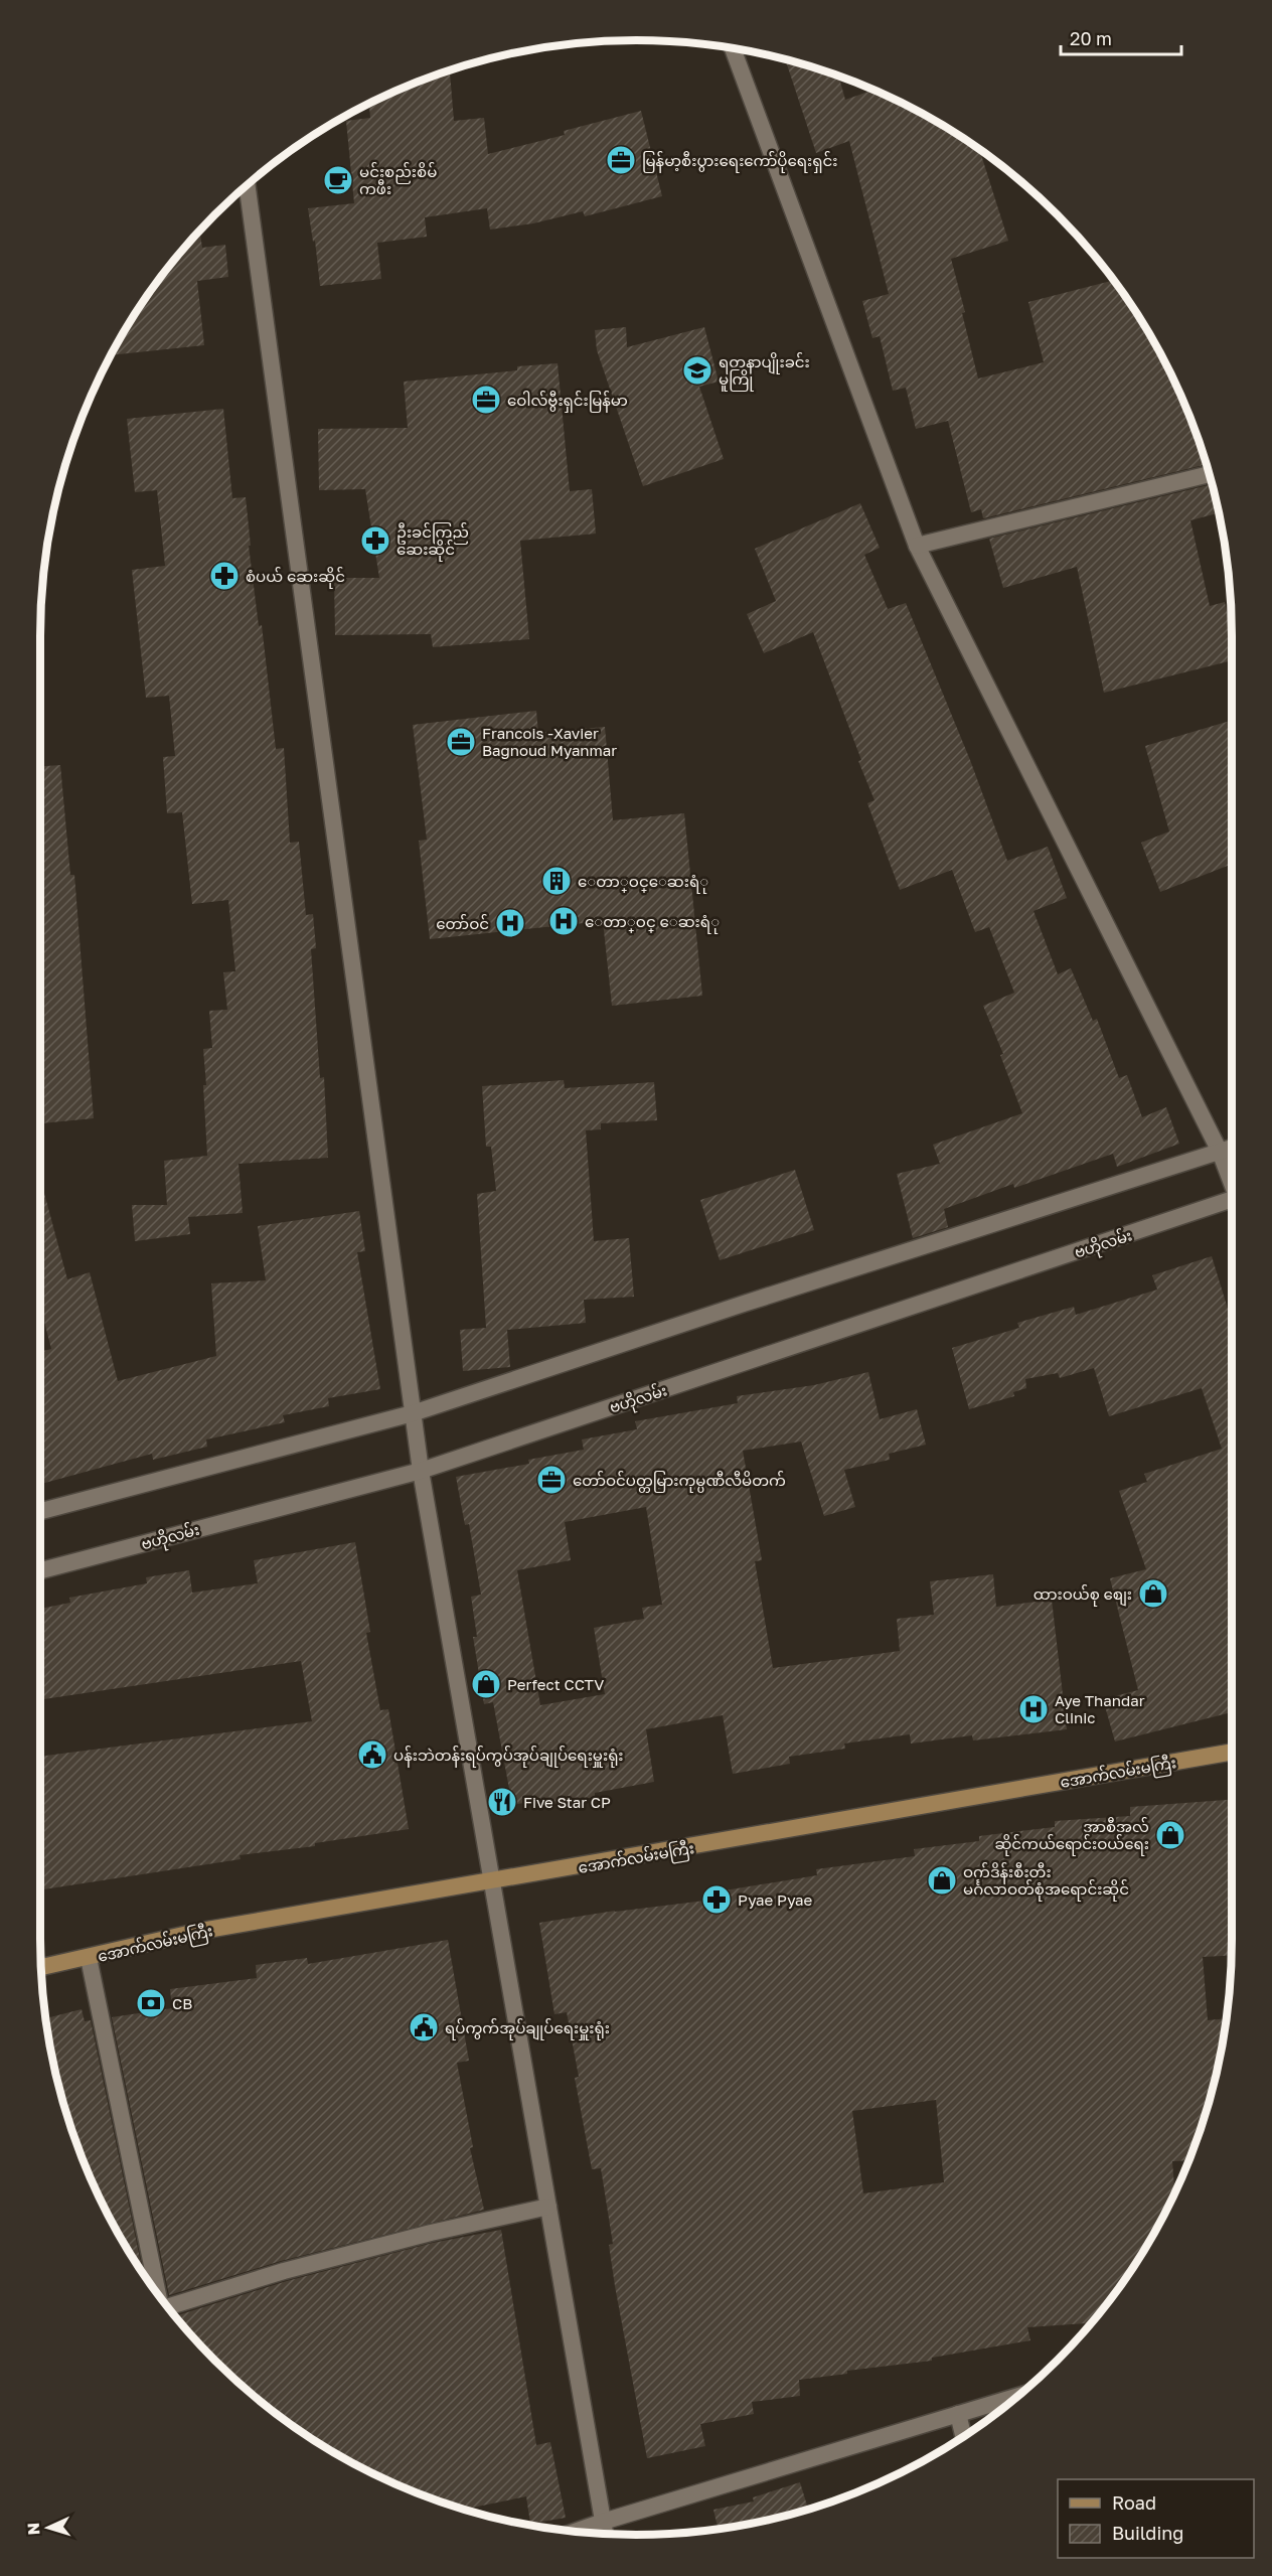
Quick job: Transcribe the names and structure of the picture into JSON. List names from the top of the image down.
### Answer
{
  "streets": {
    "main road": ["အောက်လမ်းမကြီး"],
    "street": ["ဗဟိုလမ်း"]
  },
  "places": {
    "office": [
      "မြန်မာ့စီးပွားရေးကော်ပိုရေးရှင်း",
      "ဝေါလ်ဗွီးရှင်းမြန်မာ",
      "Francois -Xavier Bagnoud Myanmar",
      "တော်ဝင်ပတ္တမြားကုမ္ပဏီလီမိတက်"
    ],
    "cafe": ["မင်းစည်းစိမ် ကဖီး"],
    "school or university": ["ရတနာပျိုးခင်း မူကြို"],
    "pharmacy": ["ဦးခင်ကြည် ဆေးဆိုင်", "စံပယ် ဆေးဆိုင်", "Pyae Pyae"],
    "building": ["ေတာ္ဝင္ေဆးရံု"],
    "hospital": ["ေတာ္ဝင္ ေဆးရံု", "တော်ဝင်", "Aye Thandar Clinic"],
    "shop": [
      "ထားဝယ်စု စျေး",
      "Perfect CCTV",
      "အာစီအလ် ဆိုင်ကယ်ရောင်းဝယ်ရေး",
      "ဝက်ဒိန်းစီးတီး မင်္ဂလာဝတ်စုံအရောင်းဆိုင်"
    ],
    "public building": ["ပန်းဘဲတန်းရပ်ကွပ်အုပ်ချုပ်ရေးမှူးရုံး", "ရပ်ကွက်အုပ်ချုပ်ရေးမှူးရုံး"],
    "restaurant": ["Five Star CP"],
    "bank": ["CB"]
  },
  "legend": ["Road", "Building"],
  "scale_bar": "20 m",
  "north": "left"
}
